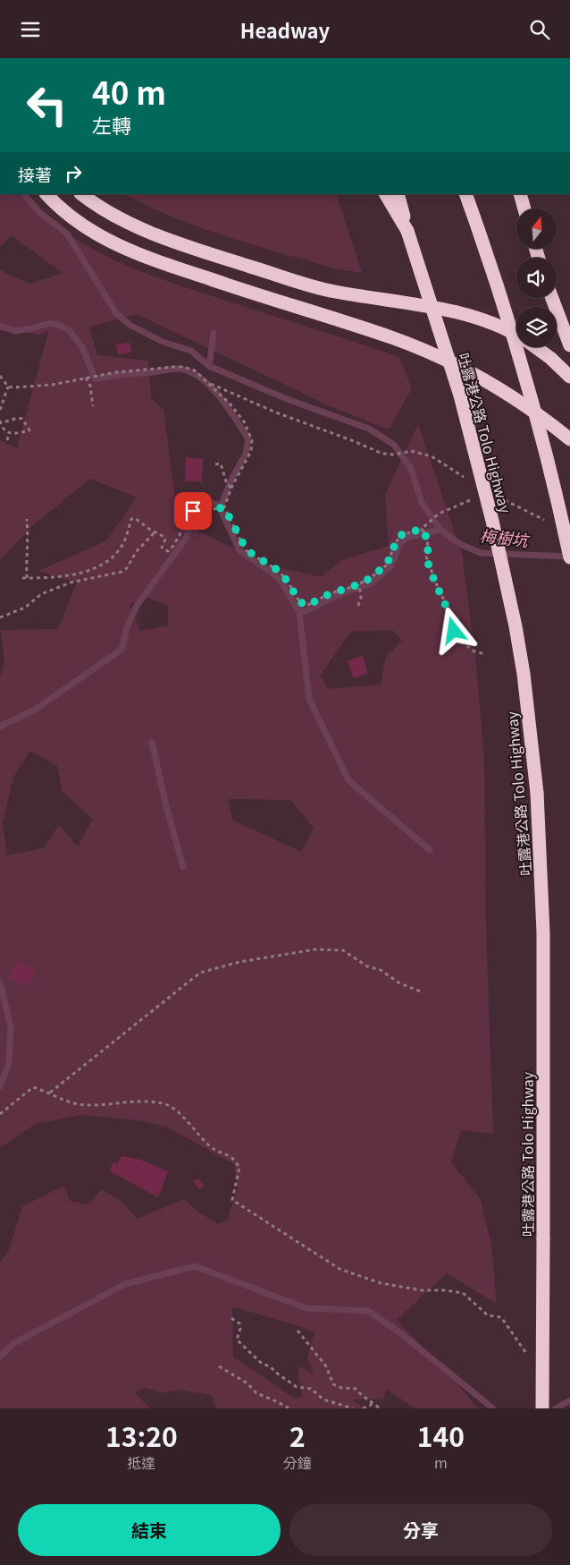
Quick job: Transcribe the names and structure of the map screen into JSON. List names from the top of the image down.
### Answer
{
  "streets": {
    "highway": ["吐露港公路 Tolo Highway"]
  },
  "water": ["梅樹坑"],
  "north": "top",
  "page": {
    "header": "Headway",
    "turn": ["40 m", "左轉"],
    "then": "接著",
    "eta": [
      "13:20",
      "抵達",
      "2",
      "分鐘",
      "140",
      "m"
    ],
    "buttons": ["結束", "分享"]
  }
}
